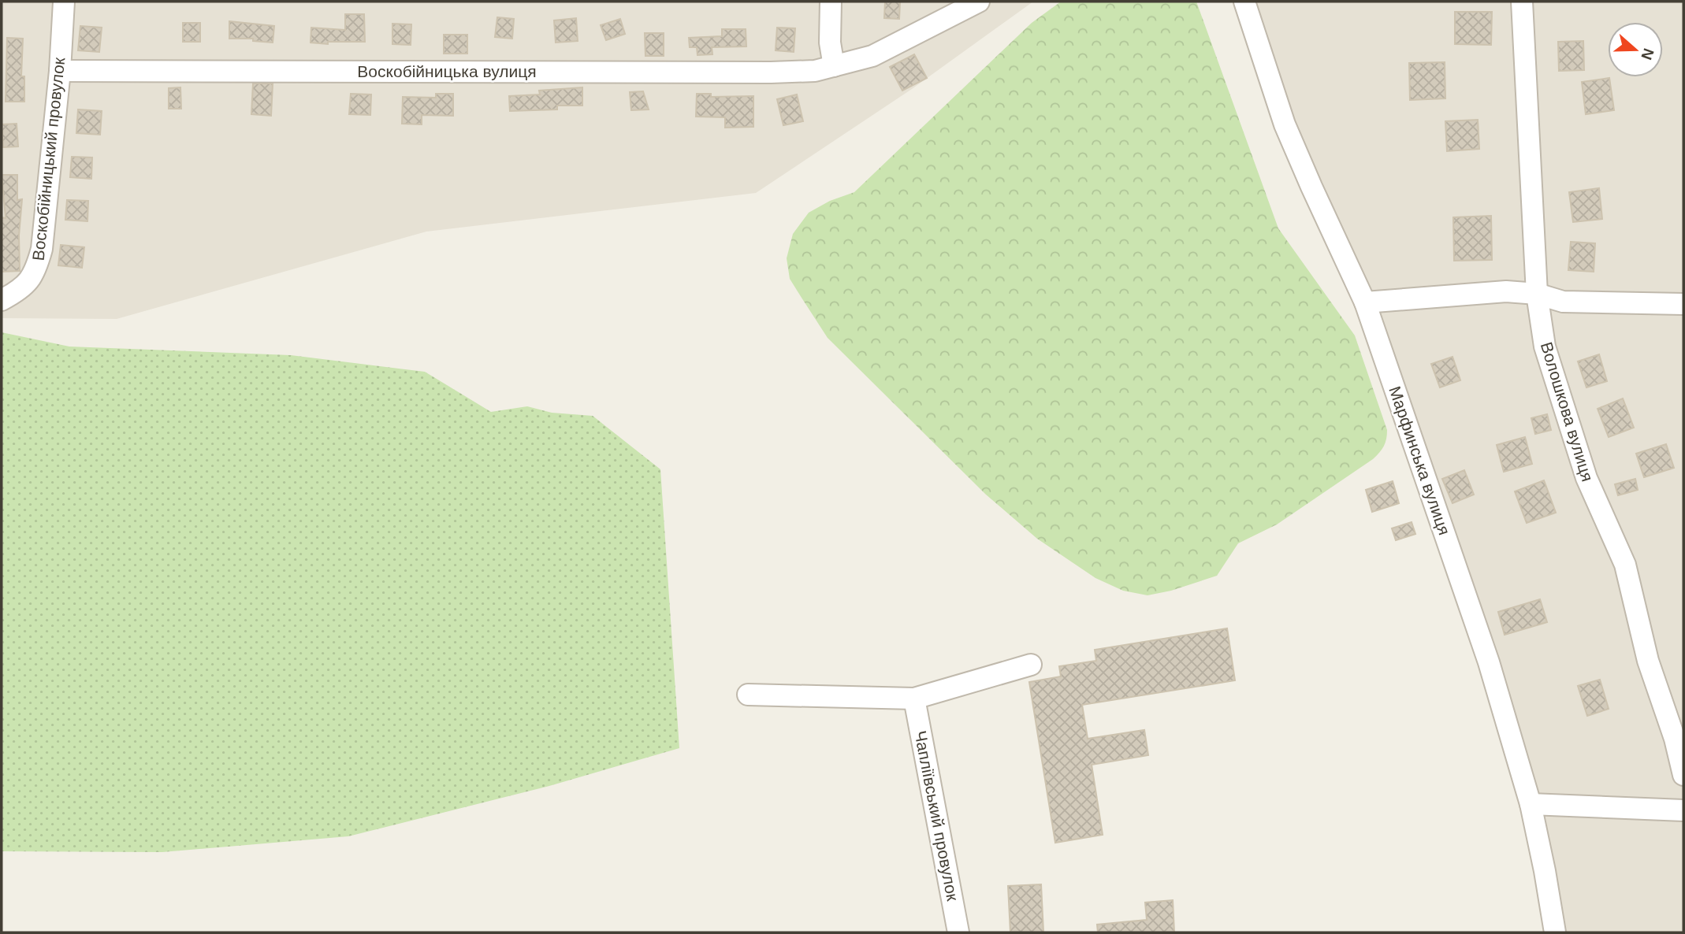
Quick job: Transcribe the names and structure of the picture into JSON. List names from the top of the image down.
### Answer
{
  "streets": {
    "street": [
      "Воскобійницька вулиця",
      "Воскобійницький провулок",
      "Волошкова вулиця",
      "Марфинська вулиця",
      "Чапліївський провулок"
    ]
  },
  "crossings": [
    ["Воскобійницька вулиця", "Воскобійницький провулок"]
  ],
  "north": "right"
}
